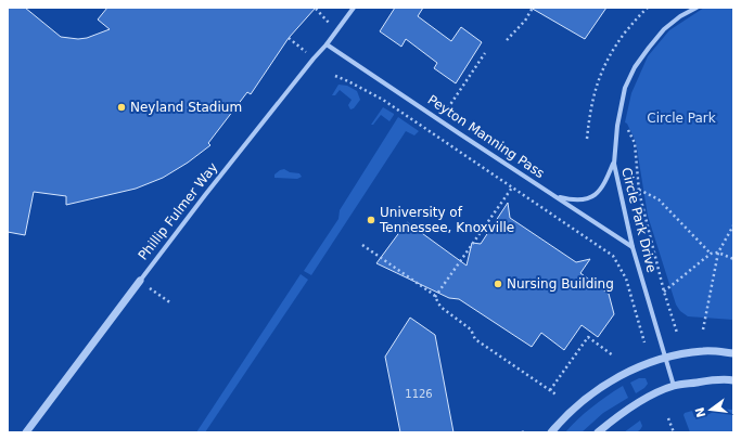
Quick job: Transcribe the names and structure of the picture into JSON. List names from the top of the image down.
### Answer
{
  "streets": {
    "street": ["Peyton Manning Pass", "Phillip Fulmer Way", "Circle Park Drive"]
  },
  "crossings": [
    ["Peyton Manning Pass", "Phillip Fulmer Way"],
    ["Peyton Manning Pass", "Circle Park Drive"]
  ],
  "parks": ["Circle Park"],
  "places": ["Neyland Stadium", "University of Tennessee, Knoxville", "Nursing Building"],
  "house_numbers": ["1126"],
  "north": "left"
}
